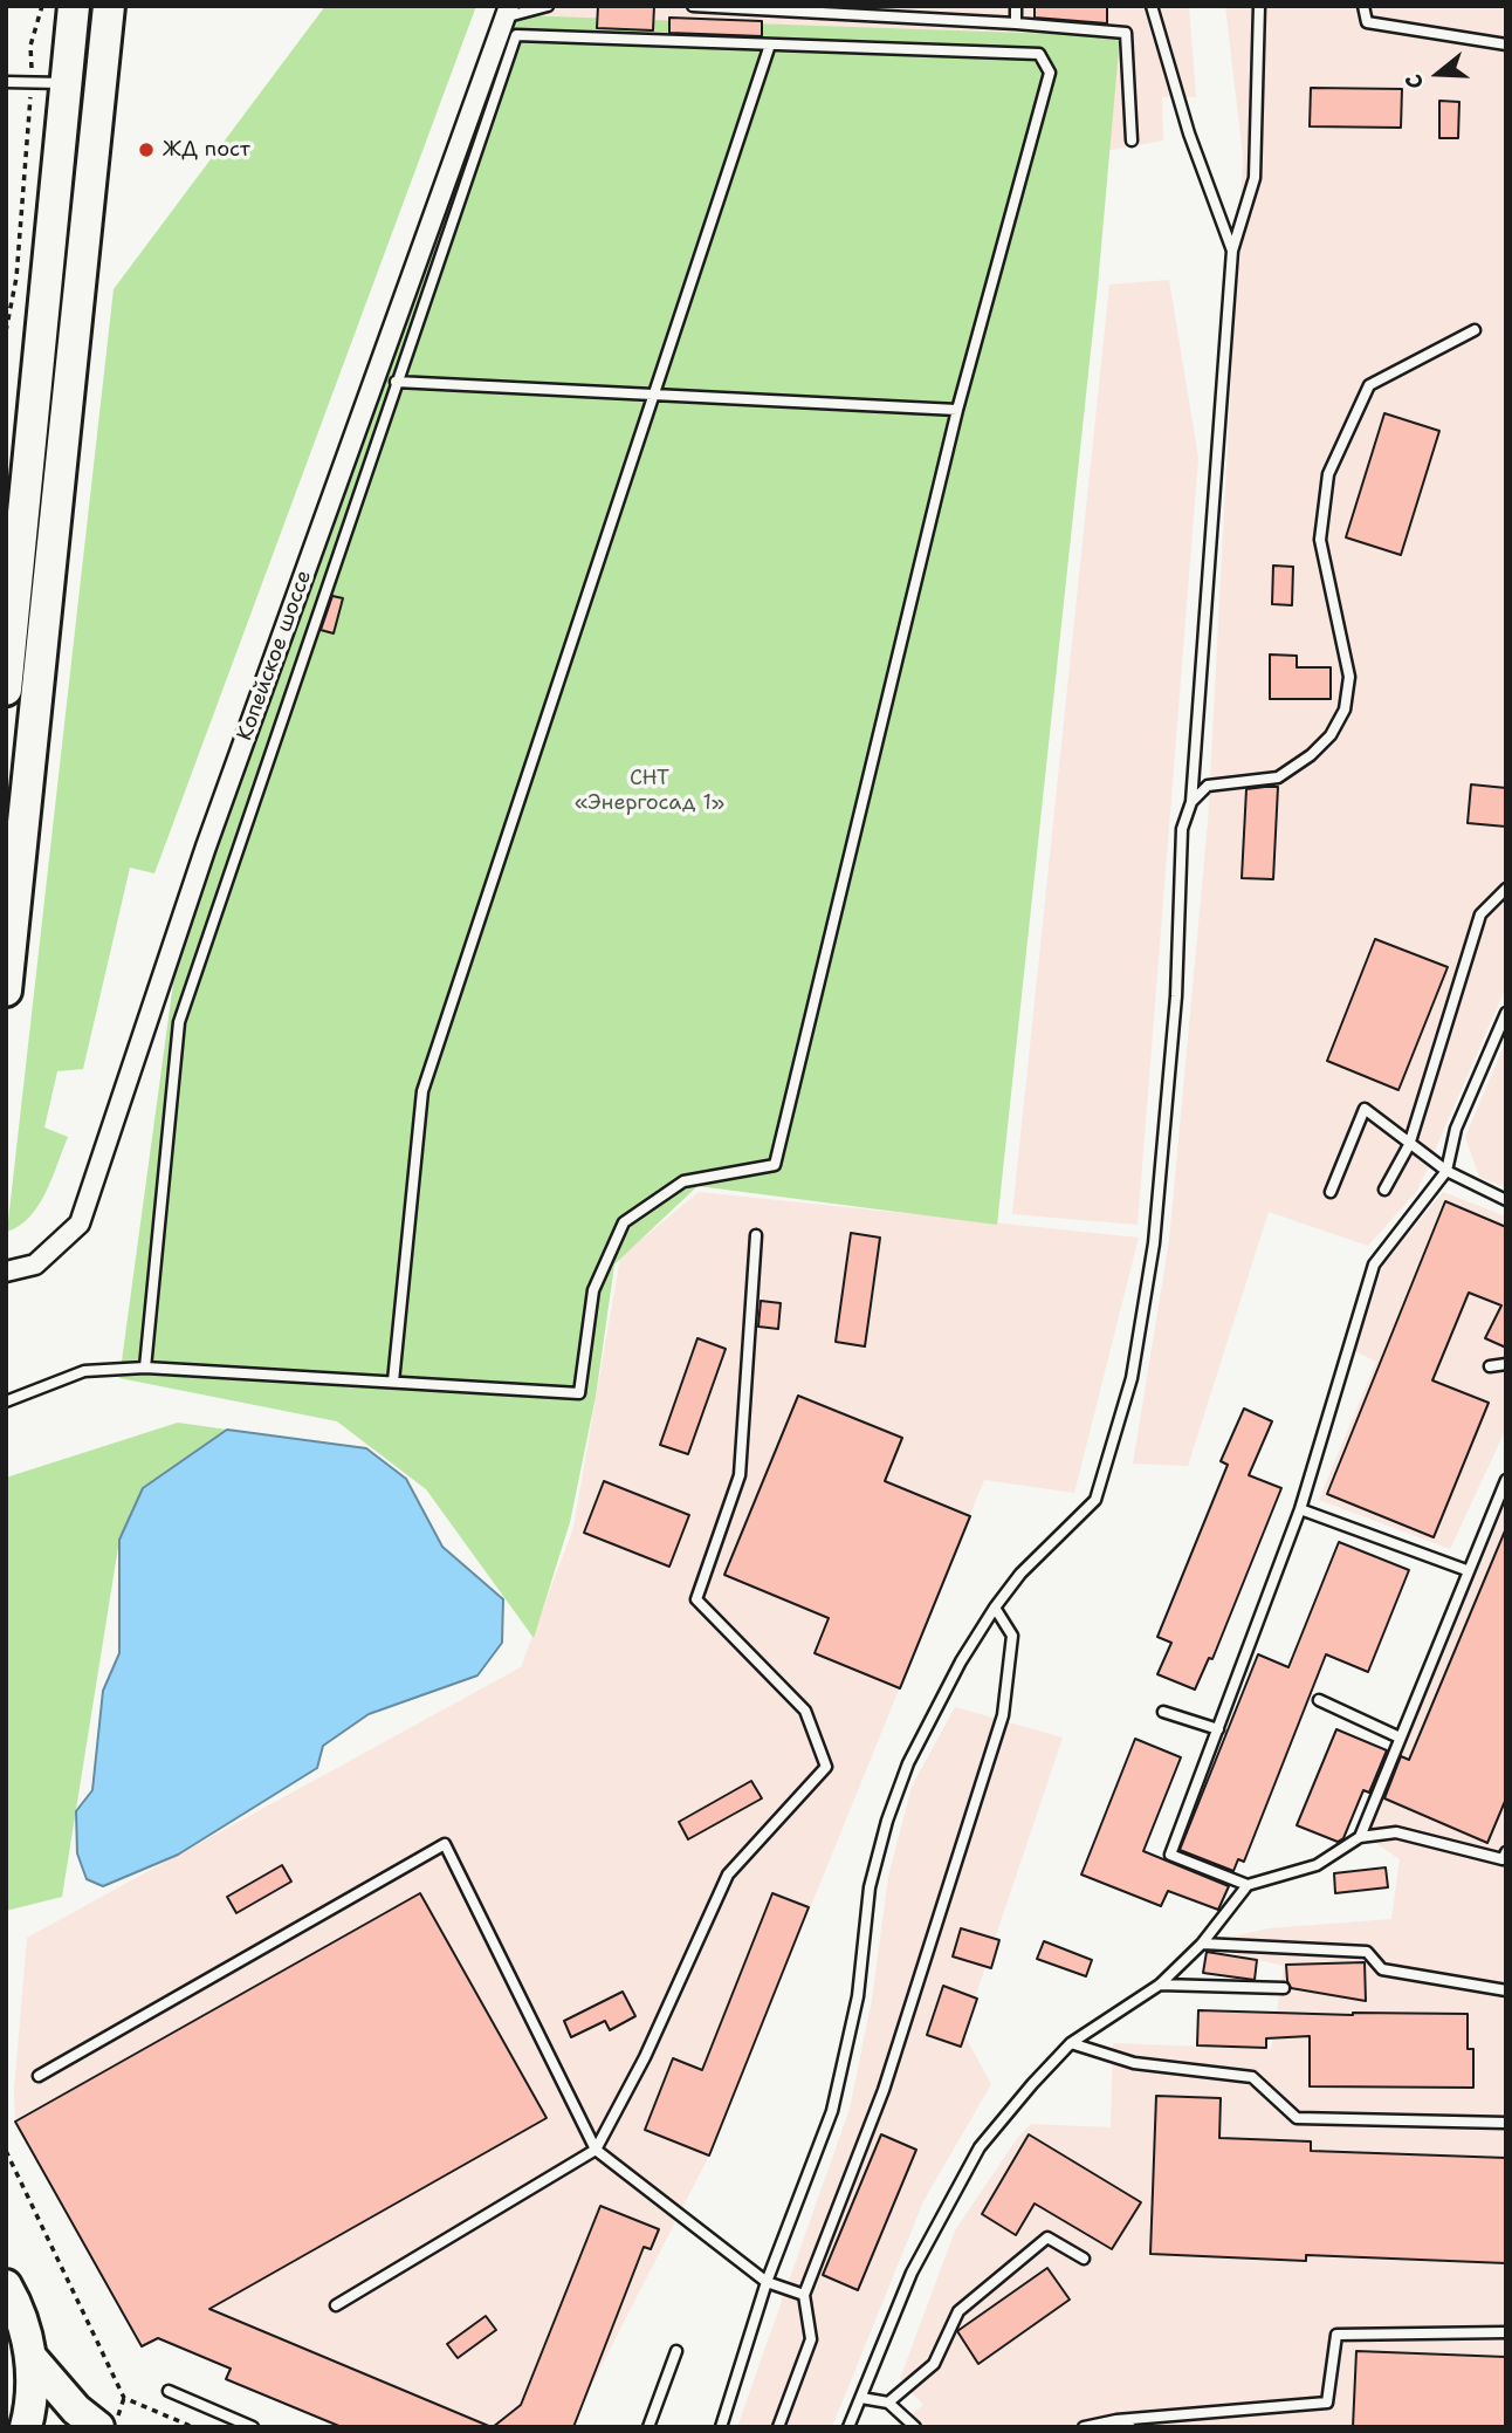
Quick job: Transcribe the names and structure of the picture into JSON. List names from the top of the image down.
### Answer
{
  "streets": {
    "street": ["Копейское шоссе"]
  },
  "parks": ["СНТ «Энергосад 1»"],
  "places": ["ЖД пост"],
  "north": "left"
}
